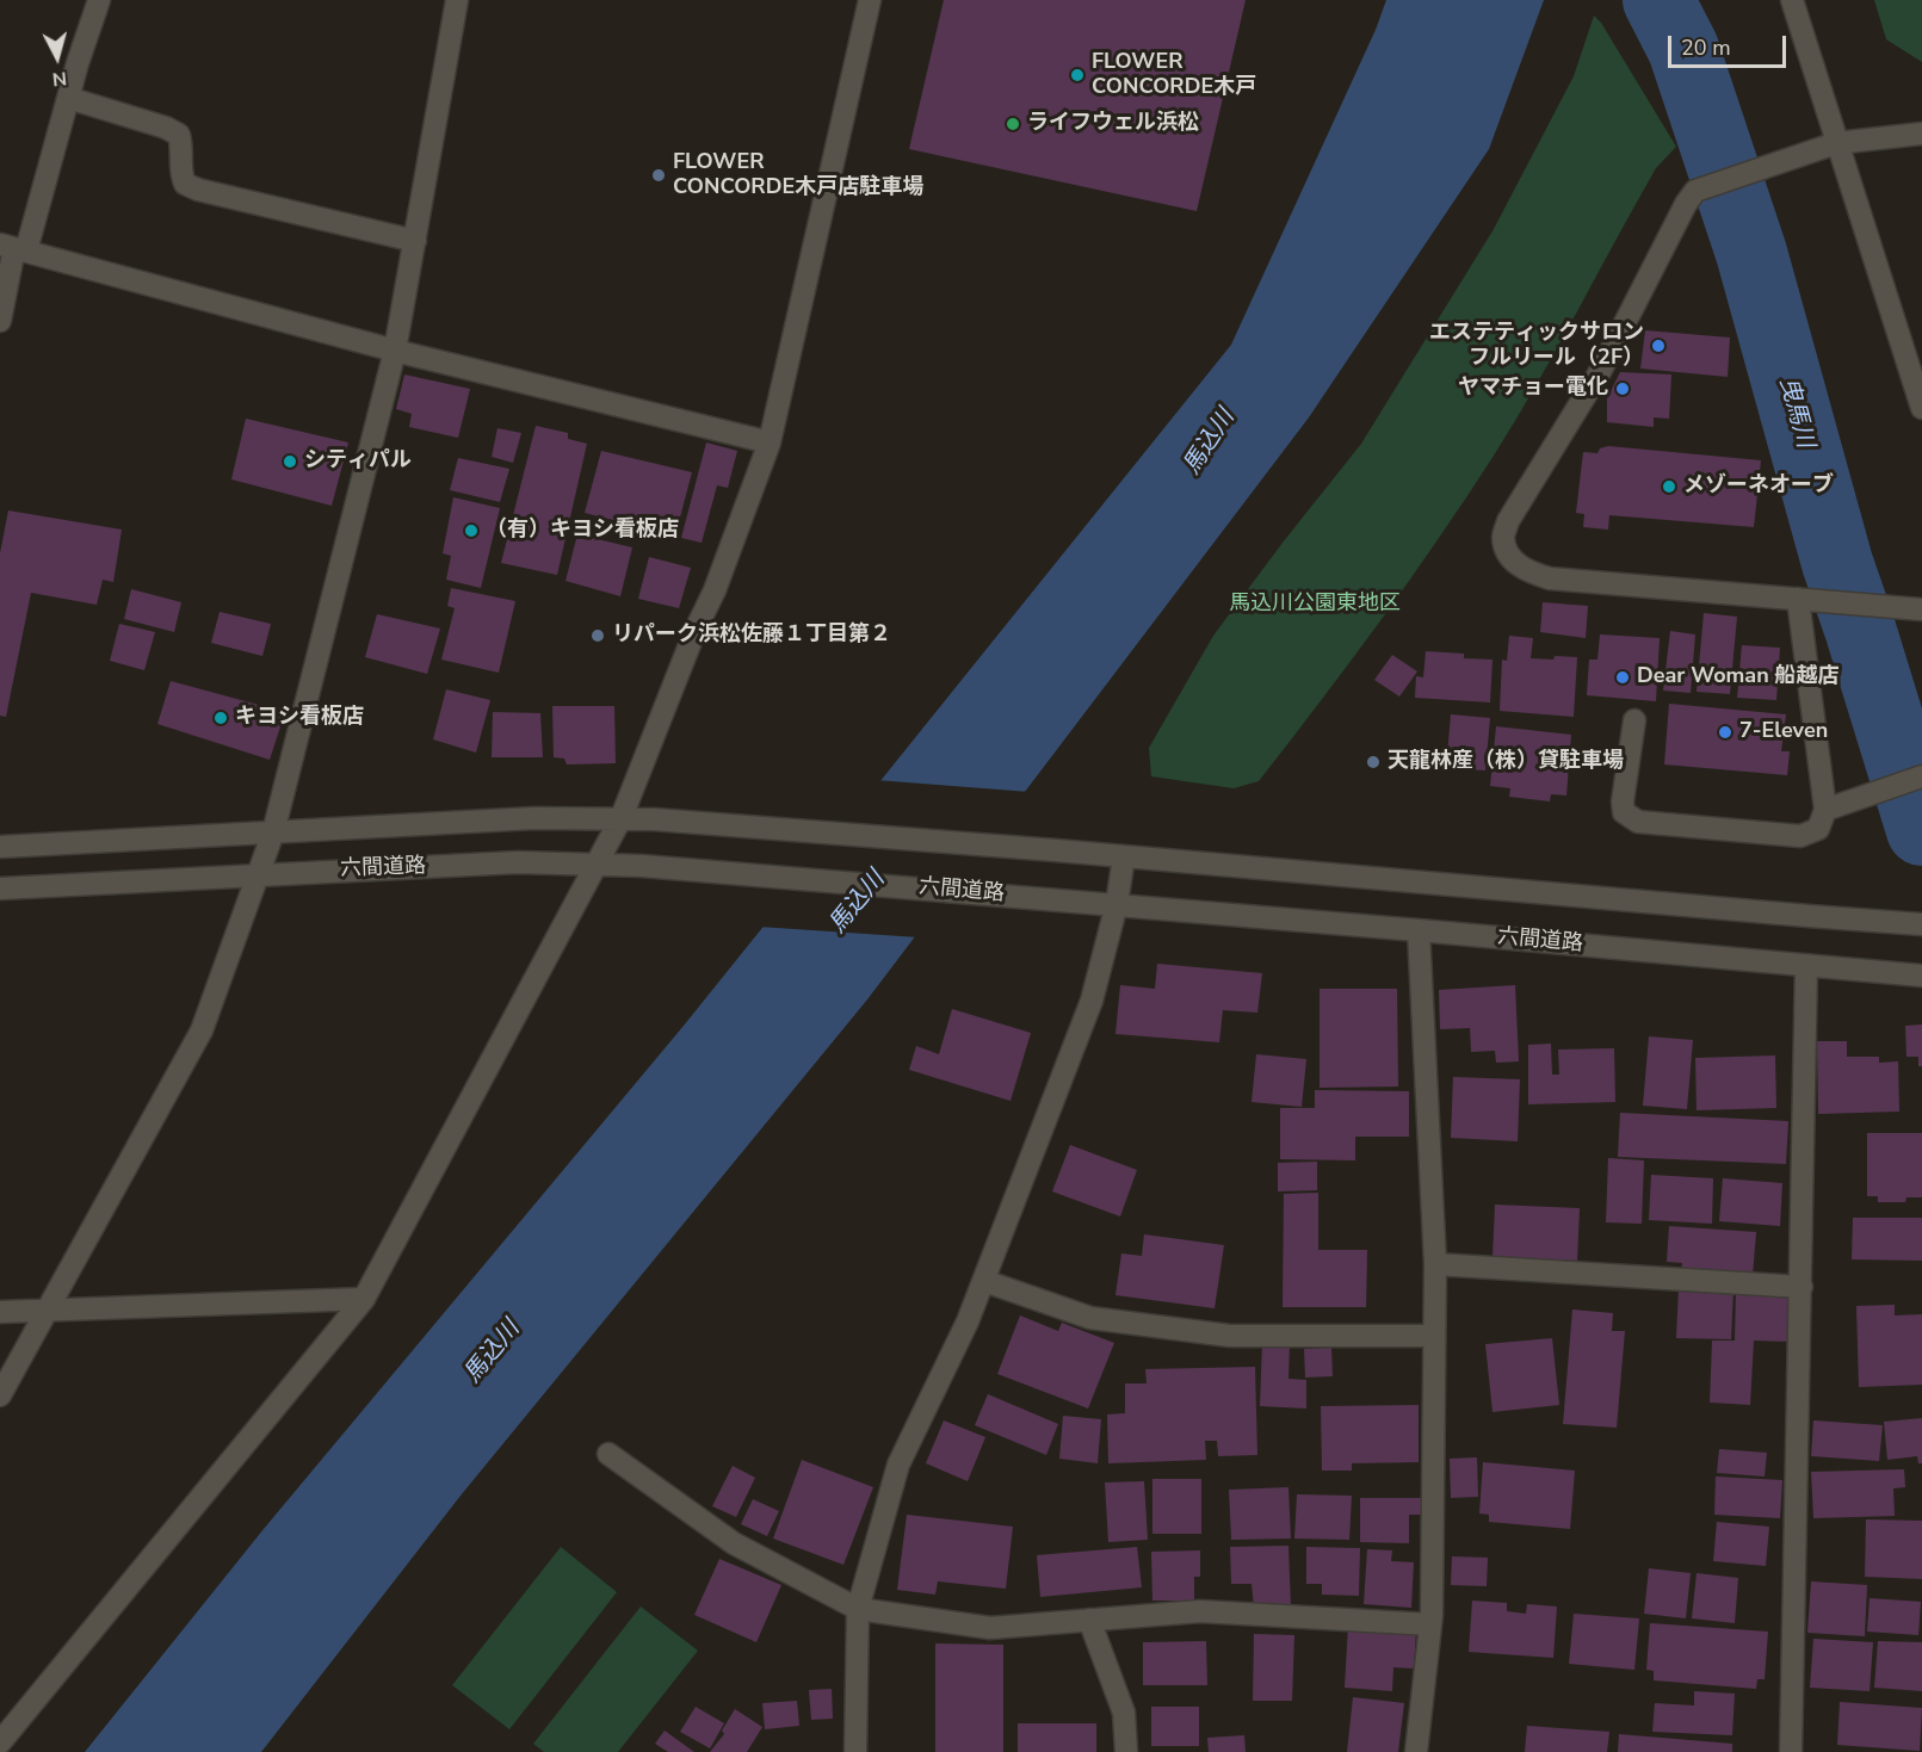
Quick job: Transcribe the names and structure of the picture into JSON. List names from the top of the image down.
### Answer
{
  "streets": {
    "street": ["六間道路"]
  },
  "water": ["曳馬川", "馬込川"],
  "parks": ["馬込川公園東地区"],
  "places": [
    "FLOWER CONCORDE木戸",
    "ライフウェル浜松",
    "FLOWER CONCORDE木戸店駐車場",
    "エステティックサロン フルリール（2F）",
    "ヤマチョー電化",
    "シティパル",
    "メゾーネオーブ",
    "（有）キヨシ看板店",
    "リパーク浜松佐藤１丁目第２",
    "Dear Woman 船越店",
    "キヨシ看板店",
    "7-Eleven",
    "天龍林産（株）貸駐車場"
  ],
  "scale_bar": "20 m",
  "north": "bottom"
}
